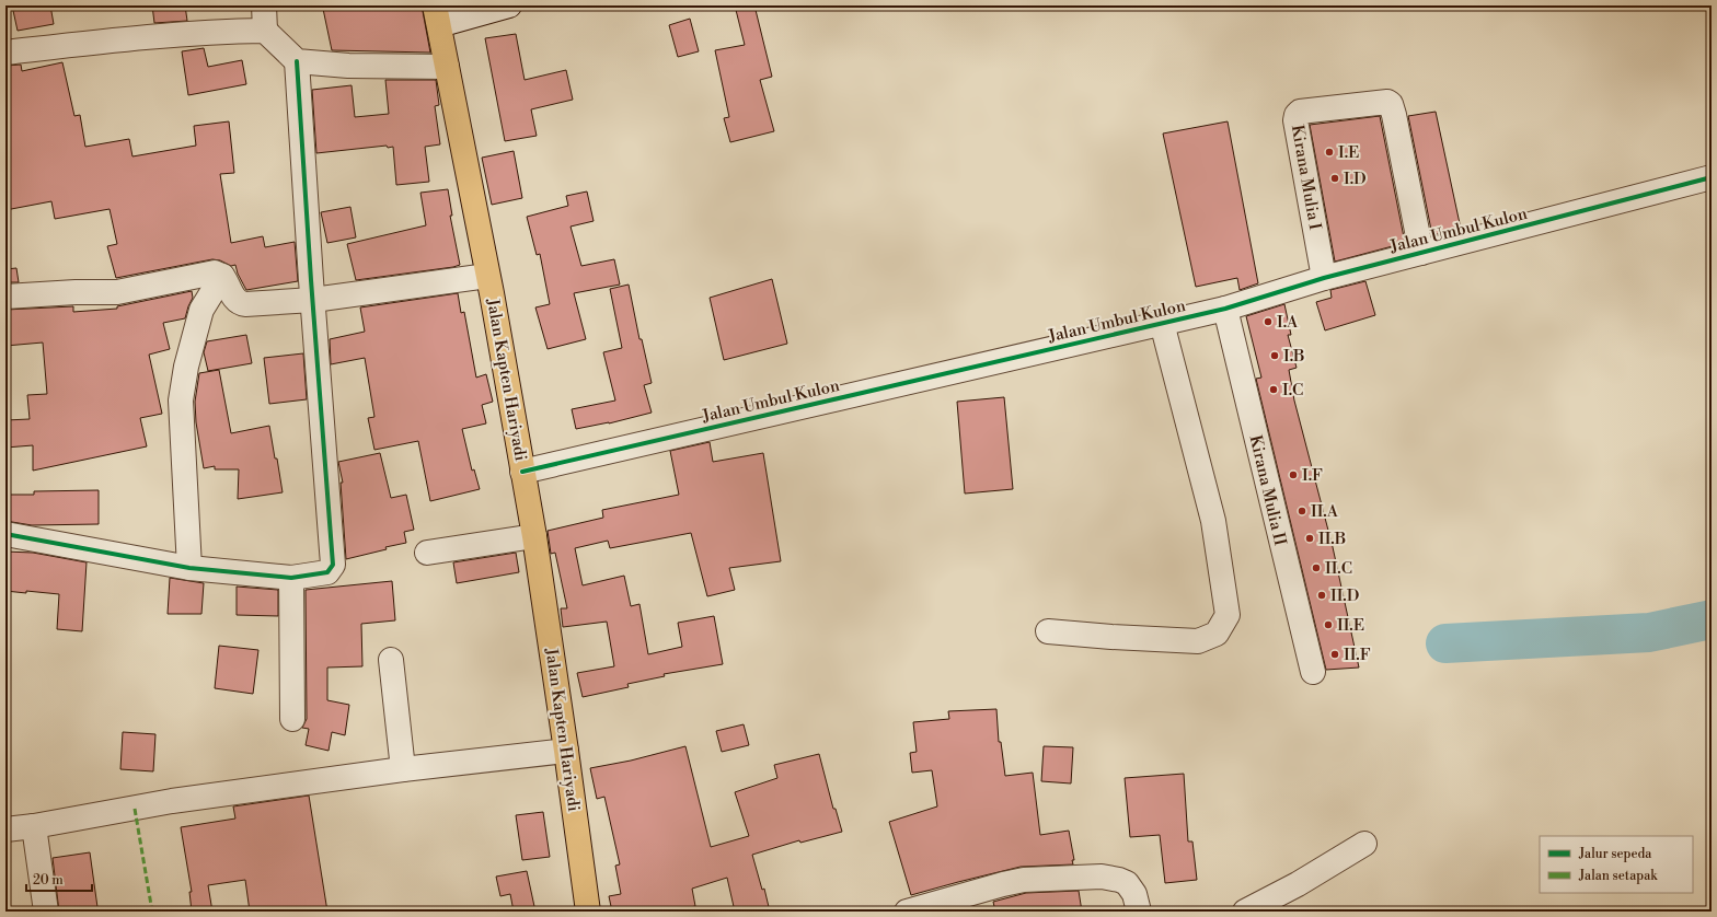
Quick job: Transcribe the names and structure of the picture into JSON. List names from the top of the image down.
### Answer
{
  "streets": {
    "main road": ["Jalan Kapten Hariyadi"],
    "street": ["Kirana Mulia I", "Jalan Umbul Kulon", "Kirana Mulia II"]
  },
  "crossings": [
    ["Kirana Mulia I", "Jalan Umbul Kulon"],
    ["Jalan Umbul Kulon", "Jalan Kapten Hariyadi"],
    ["Jalan Umbul Kulon", "Kirana Mulia II"]
  ],
  "places": [
    "I.E",
    "I.D",
    "I.A",
    "I.B",
    "I.C",
    "I.F",
    "II.A",
    "II.B",
    "II.C",
    "II.D",
    "II.E",
    "II.F"
  ],
  "legend": ["Jalur sepeda", "Jalan setapak"],
  "scale_bar": "20 m"
}
